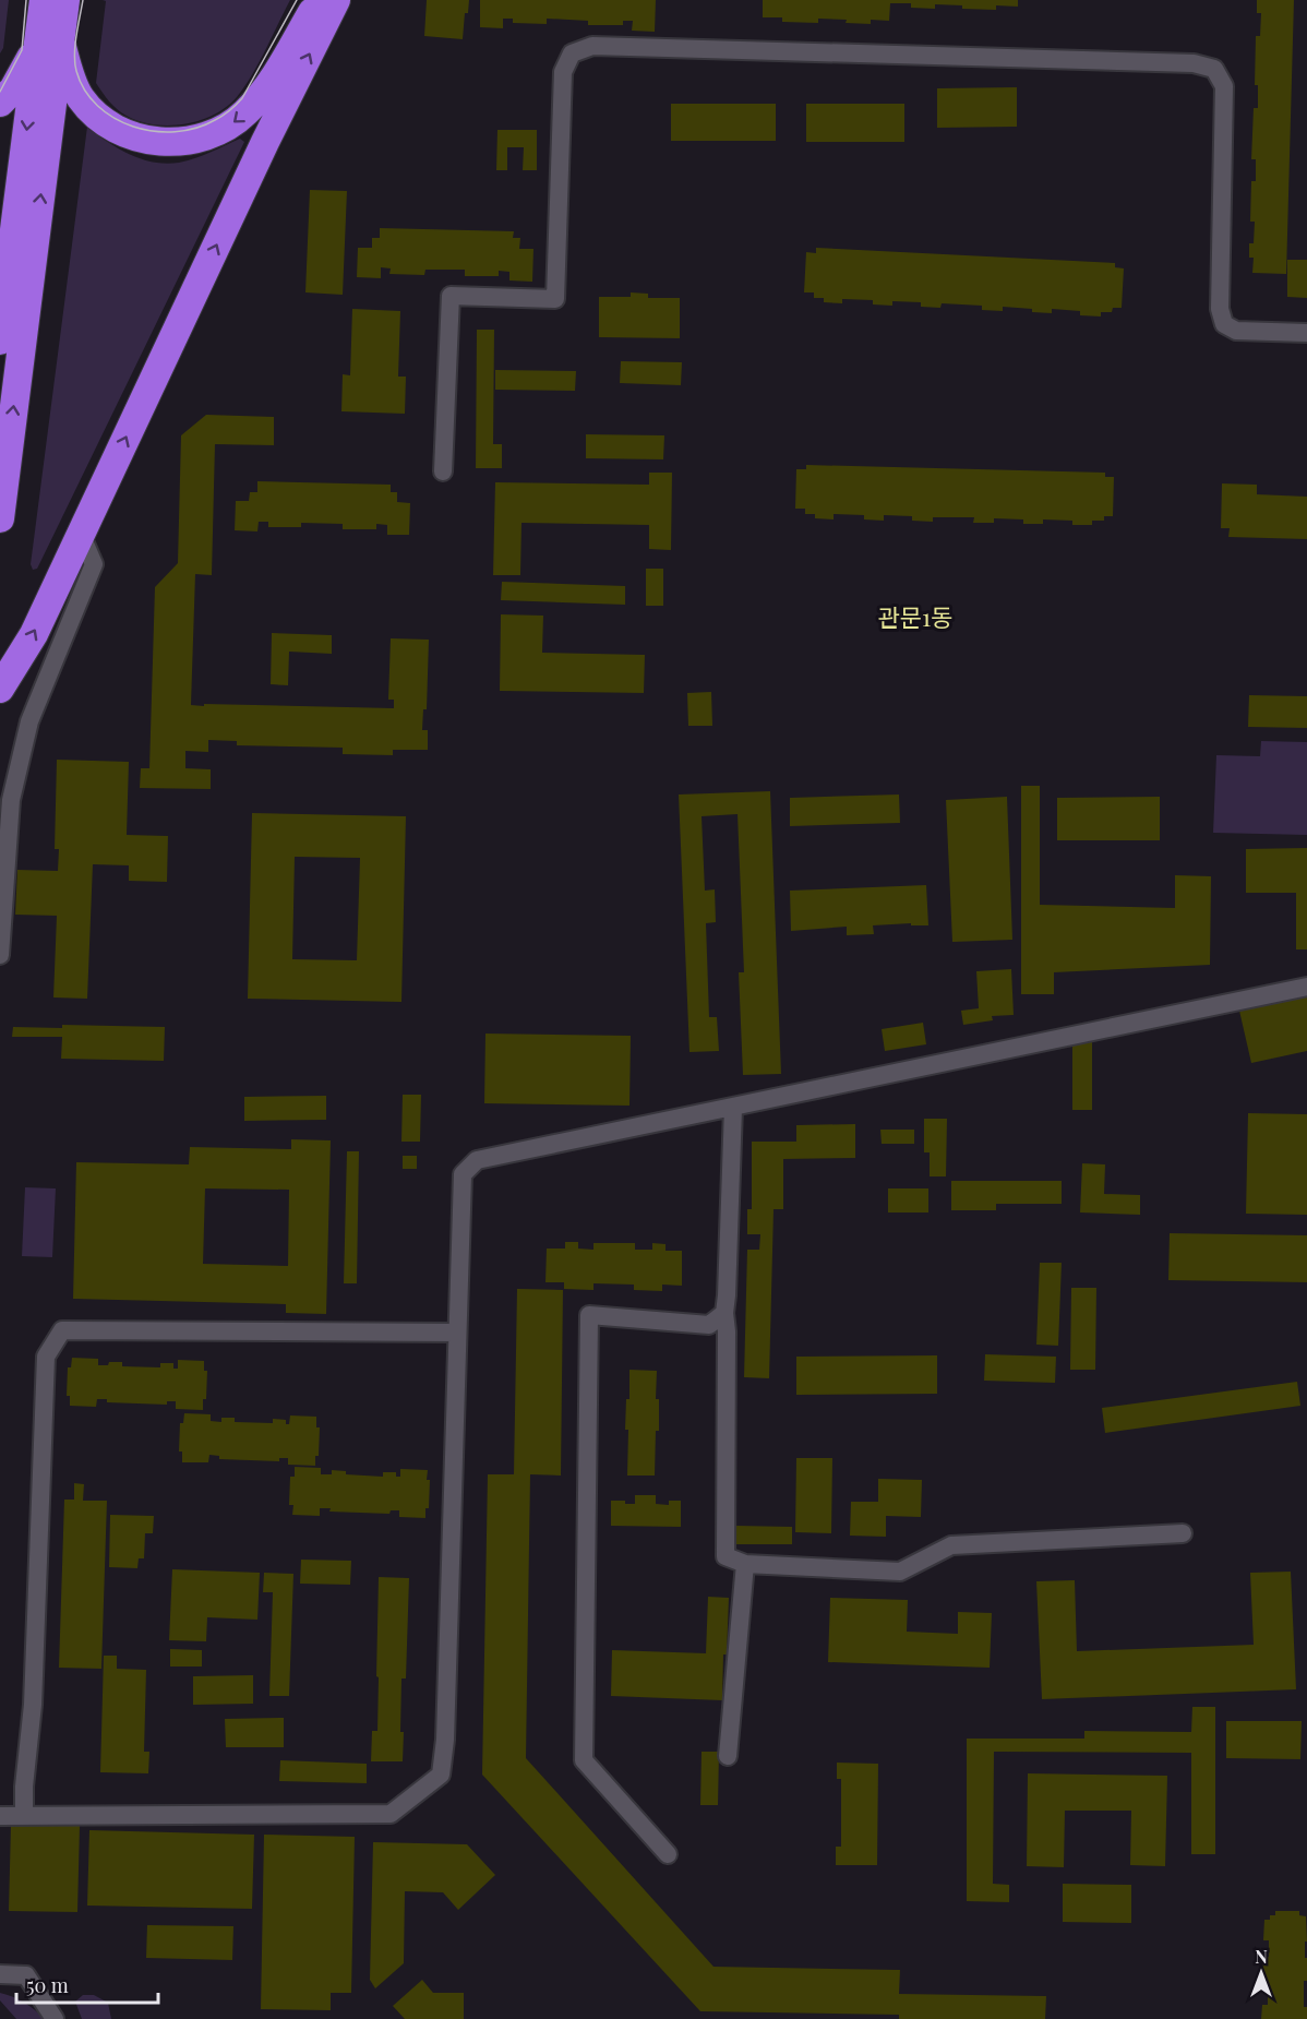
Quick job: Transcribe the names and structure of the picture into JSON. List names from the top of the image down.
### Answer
{
  "districts": ["관문1동"],
  "scale_bar": "50 m",
  "north": "top"
}
